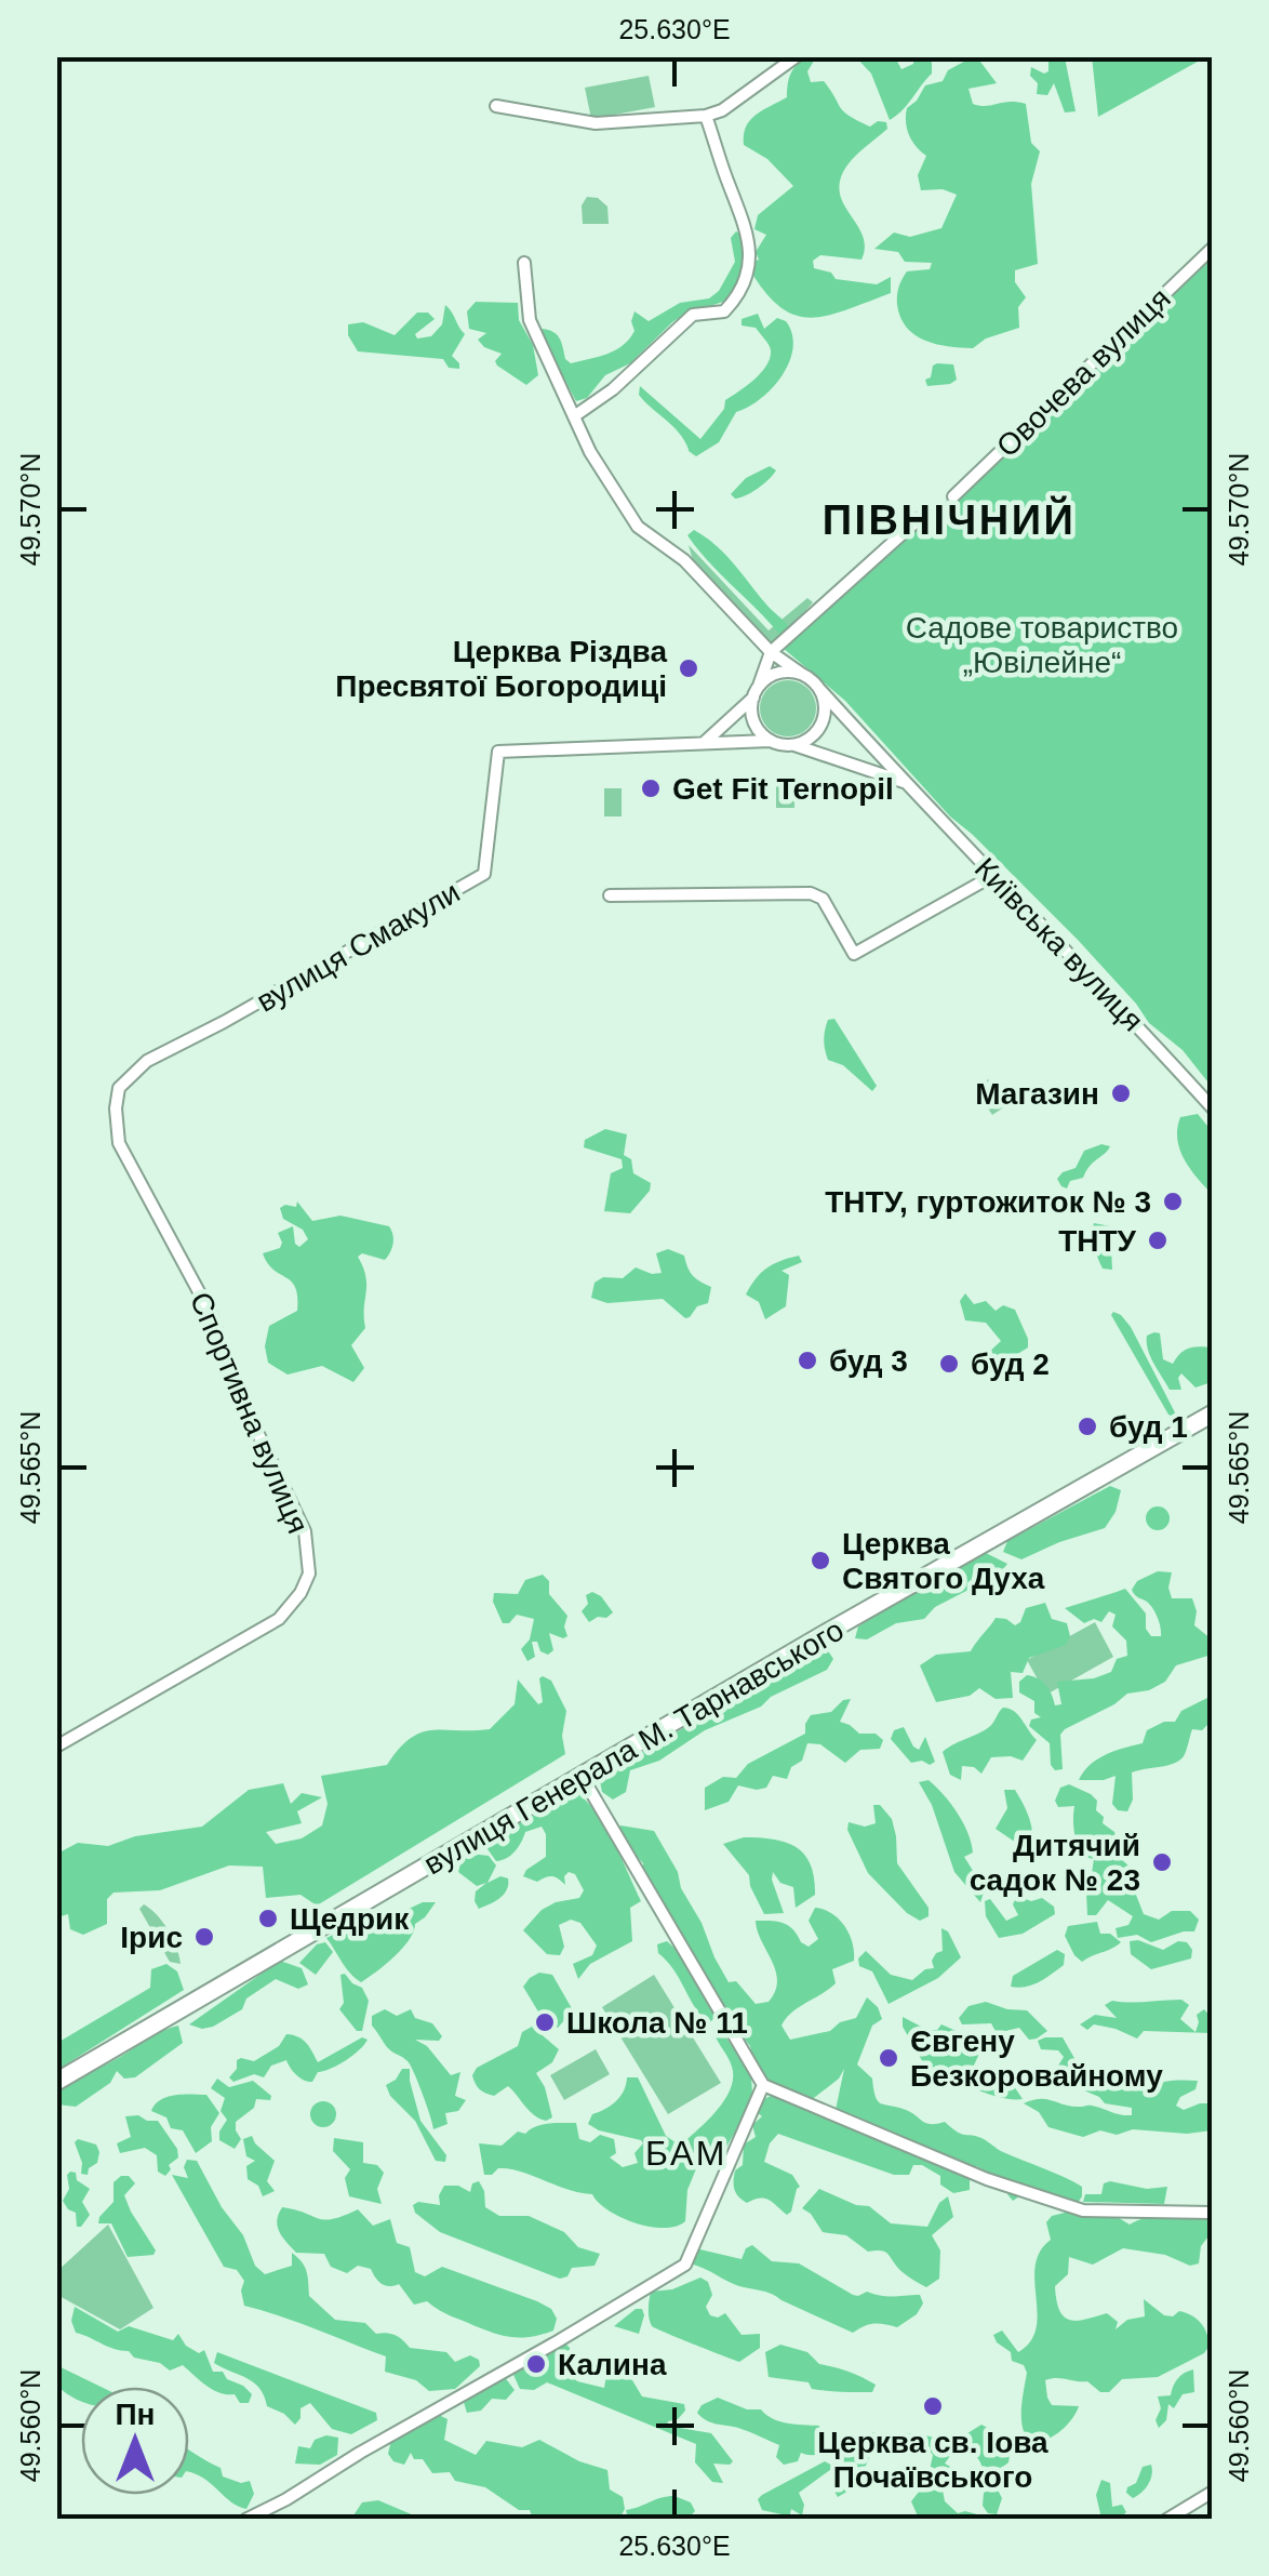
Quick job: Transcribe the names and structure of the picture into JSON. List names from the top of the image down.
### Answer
{
  "streets": {
    "main road": ["вулиця Генерала М. Тарнавського"],
    "street": [
      "Овочева вулиця",
      "Київська вулиця",
      "вулиця Смакули",
      "Спортивна вулиця"
    ]
  },
  "crossings": [
    ["Київська вулиця", "вулиця Смакули"],
    ["вулиця Смакули", "Спортивна вулиця"]
  ],
  "districts": ["ПІВНІЧНИЙ", "БАМ"],
  "parks": ["Садове товариство „Ювілейне“"],
  "places": [
    "Церква Різдва Пресвятої Богородиці",
    "Get Fit Ternopil",
    "Магазин",
    "ТНТУ, гуртожиток № 3",
    "ТНТУ",
    "буд 3",
    "буд 2",
    "буд 1",
    "Церква Святого Духа",
    "Дитячий садок № 23",
    "Щедрик",
    "Ірис",
    "Школа № 11",
    "Євгену Безкоровайному",
    "Калина",
    "Церква св. Іова Почаївського"
  ],
  "north": "top",
  "coordinates": [
    "25.630°E",
    "49.570°N",
    "49.565°N",
    "49.560°N"
  ]
}
